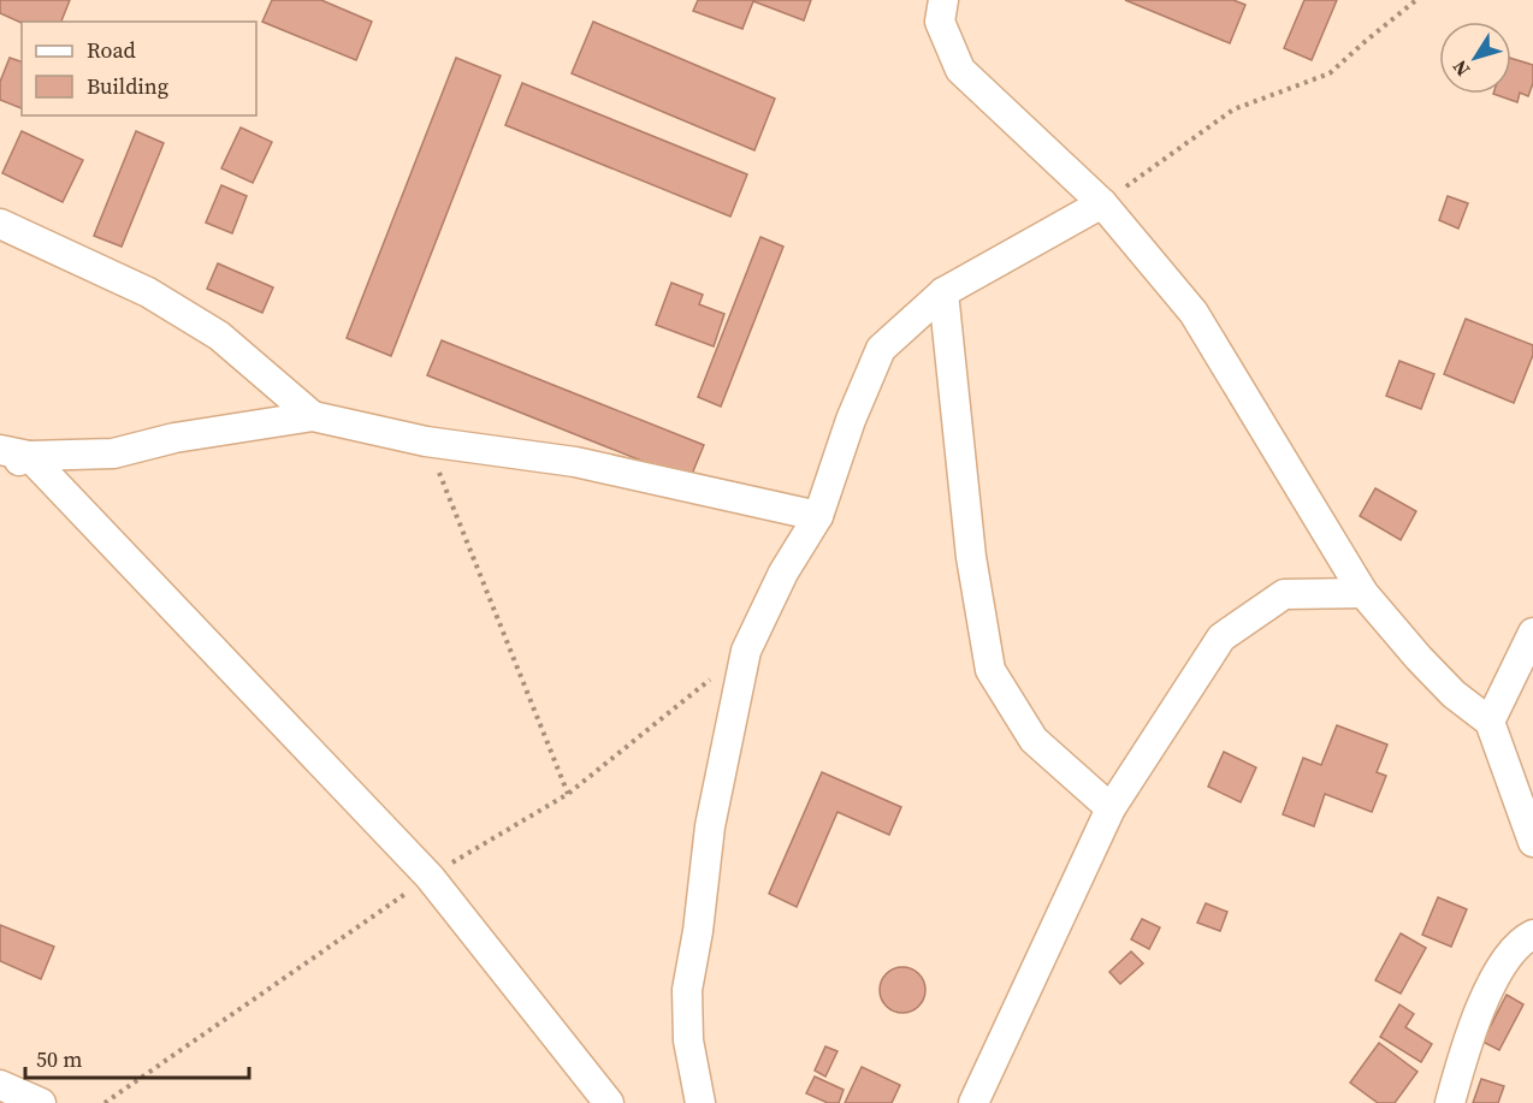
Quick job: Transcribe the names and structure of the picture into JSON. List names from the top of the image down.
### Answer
{
  "legend": ["Road", "Building"],
  "scale_bar": "50 m",
  "north": "bottom left"
}
